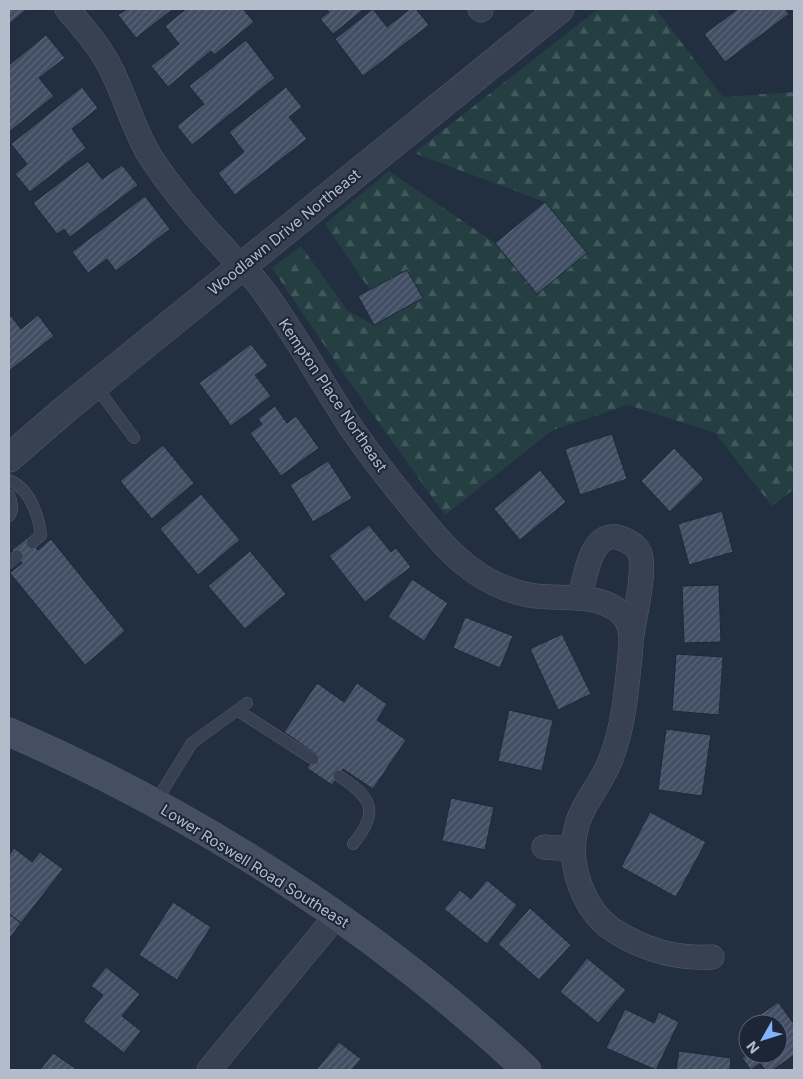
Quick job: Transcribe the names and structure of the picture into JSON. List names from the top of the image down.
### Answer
{
  "streets": {
    "main road": ["Lower Roswell Road Southeast"],
    "street": ["Woodlawn Drive Northeast", "Kempton Place Northeast"]
  },
  "crossings": [
    ["Woodlawn Drive Northeast", "Kempton Place Northeast"]
  ],
  "north": "bottom left"
}
